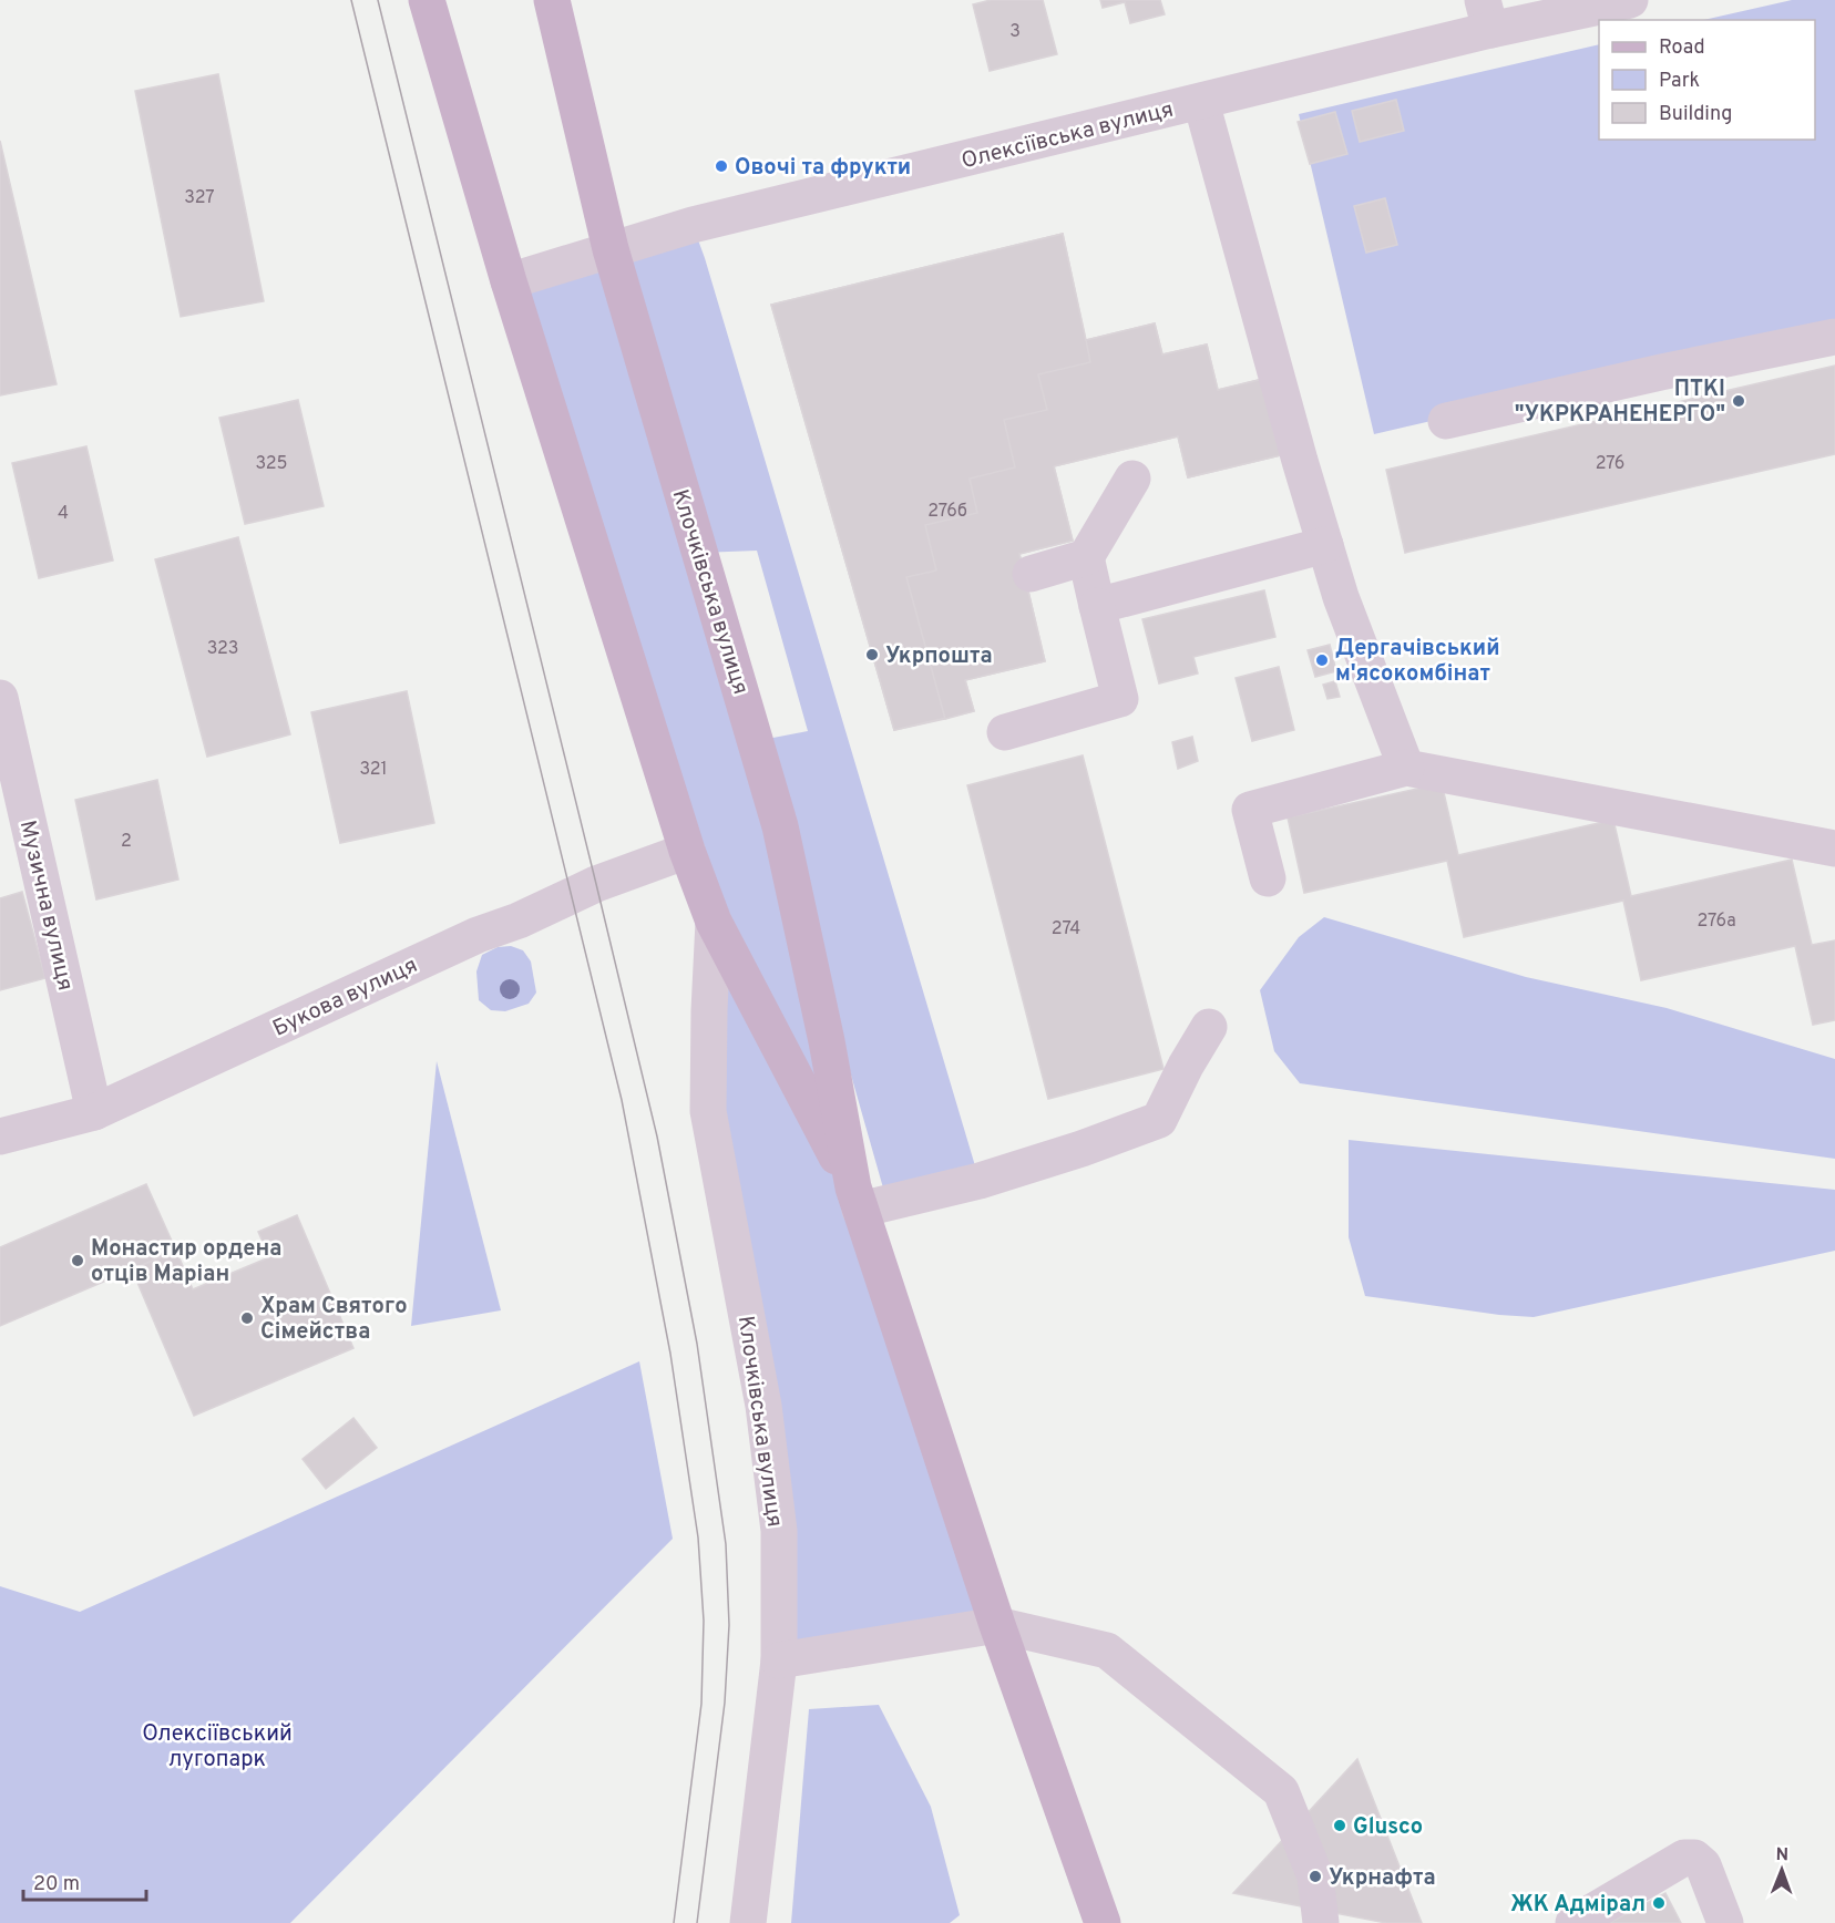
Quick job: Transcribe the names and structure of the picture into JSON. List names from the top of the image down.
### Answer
{
  "streets": {
    "main road": ["Клочківська вулиця"],
    "street": ["Олексіївська вулиця", "Музична вулиця", "Букова вулиця"]
  },
  "crossings": [
    ["Олексіївська вулиця", "Клочківська вулиця"],
    ["Клочківська вулиця", "Букова вулиця"],
    ["Музична вулиця", "Букова вулиця"]
  ],
  "parks": ["Олексіївський лугопарк"],
  "places": [
    "Овочі та фрукти",
    "ПТКІ \"УКРКРАНЕНЕРГО\"",
    "Укрпошта",
    "Дергачівський м'ясокомбінат",
    "Монастир ордена отців Маріан",
    "Храм Святого Сімейства",
    "Glusco",
    "Укрнафта",
    "ЖК Адмірал"
  ],
  "house_numbers": [
    "3",
    "327",
    "325",
    "276",
    "276б",
    "4",
    "323",
    "321",
    "2",
    "276а",
    "274"
  ],
  "legend": ["Road", "Park", "Building"],
  "scale_bar": "20 m",
  "north": "top"
}
